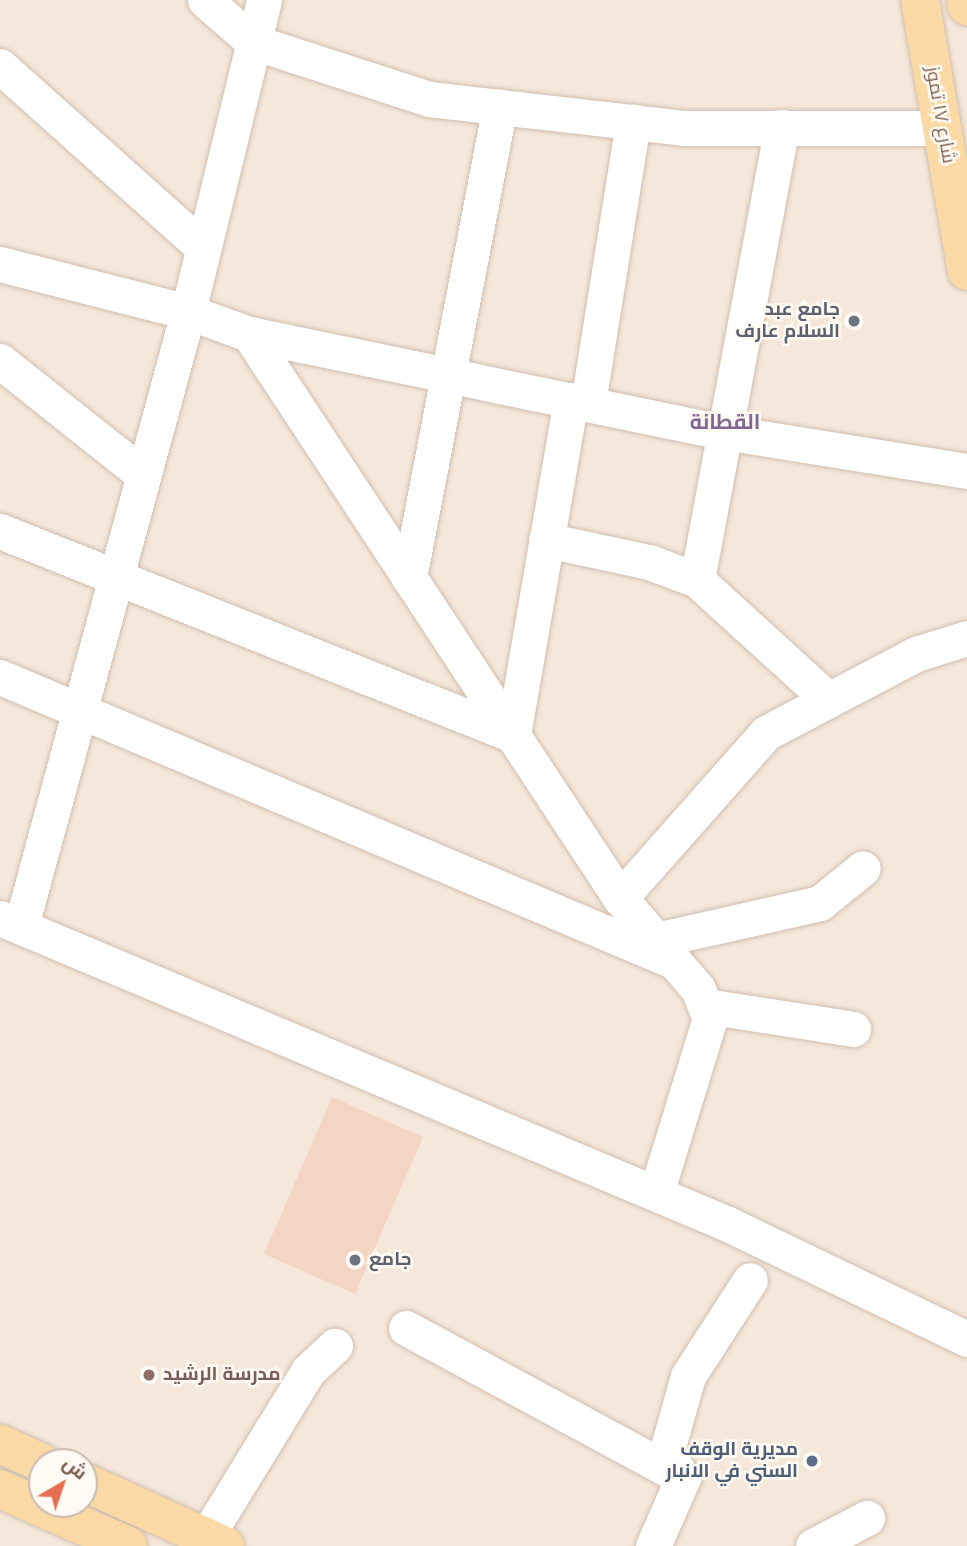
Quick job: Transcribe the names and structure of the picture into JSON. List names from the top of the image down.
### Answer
{
  "streets": {
    "main road": ["شارع ١٧ تموز"]
  },
  "districts": ["القطانة"],
  "places": [
    "جامع عبد السلام عارف",
    "جامع",
    "مدرسة الرشيد",
    "مديرية الوقف السني في الانبار"
  ],
  "north": "top right"
}
